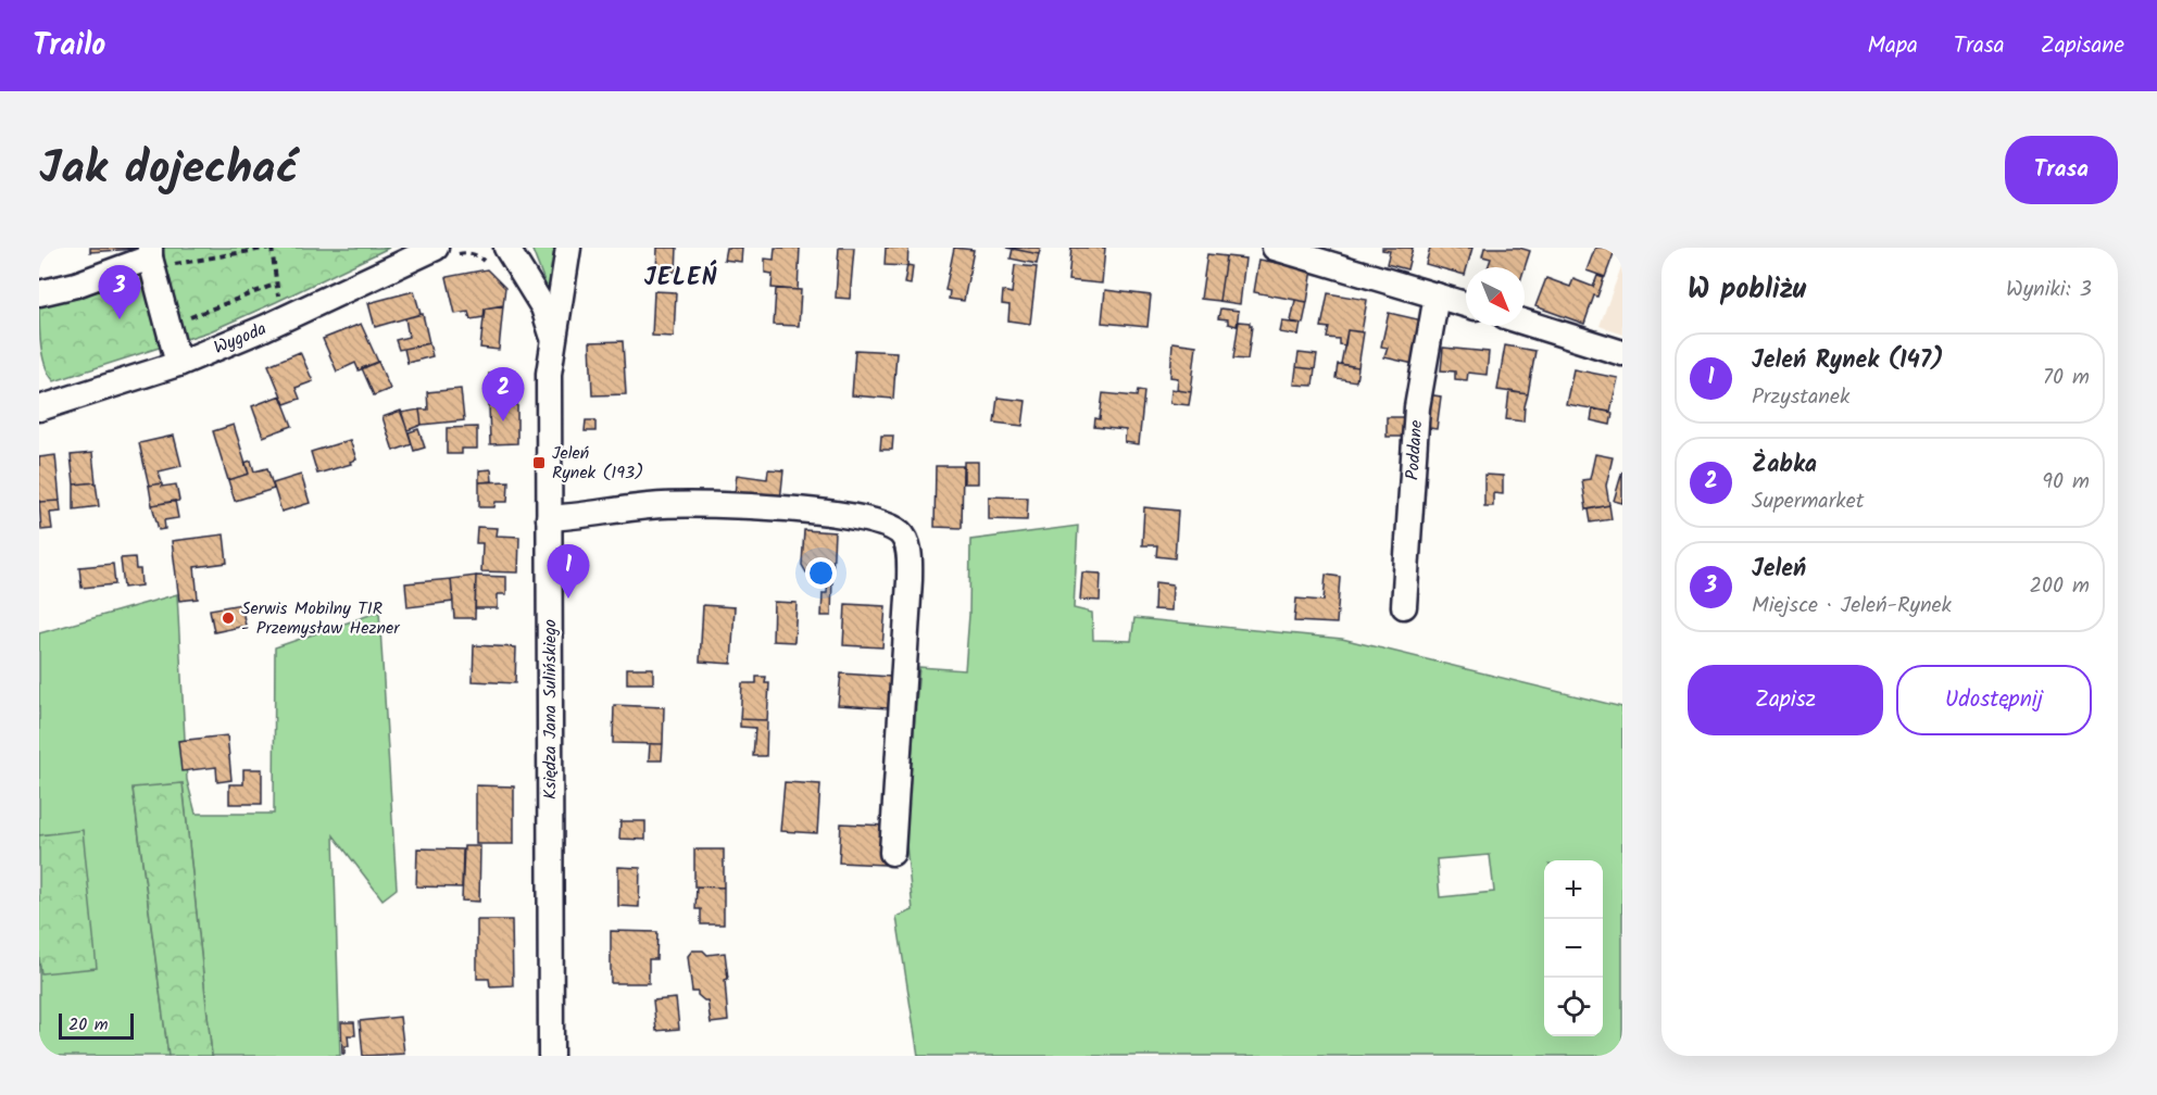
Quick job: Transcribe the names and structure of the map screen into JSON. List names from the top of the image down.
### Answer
{
  "streets": {
    "street": ["Wygoda", "Poddane", "Księdza Jana Sulińskiego"]
  },
  "districts": ["JELEŃ"],
  "places": {
    "transit": ["Jeleń Rynek (193)"],
    "other": ["Serwis Mobilny TIR - Przemysław Hezner"]
  },
  "scale_bar": "20 m",
  "north": "bottom right",
  "page": {
    "header": "Trailo",
    "nav": ["Mapa", "Trasa", "Zapisane"],
    "title": "Jak dojechać",
    "buttons": [
      "Trasa",
      ["Zapisz", "Udostępnij"]
    ],
    "heading": ["W pobliżu", "Wyniki: 3"],
    "pins": ["3", "2", "1"],
    "list": [
      {
        "mark": "1",
        "name": "Jeleń Rynek (147)",
        "note": "Przystanek",
        "value": "70 m"
      },
      {
        "mark": "2",
        "name": "Żabka",
        "note": "Supermarket",
        "value": "90 m"
      },
      {
        "mark": "3",
        "name": "Jeleń",
        "note": "Miejsce · Jeleń-Rynek",
        "value": "200 m"
      }
    ],
    "map_buttons": ["+", "−"],
    "scale": "20 m"
  }
}
